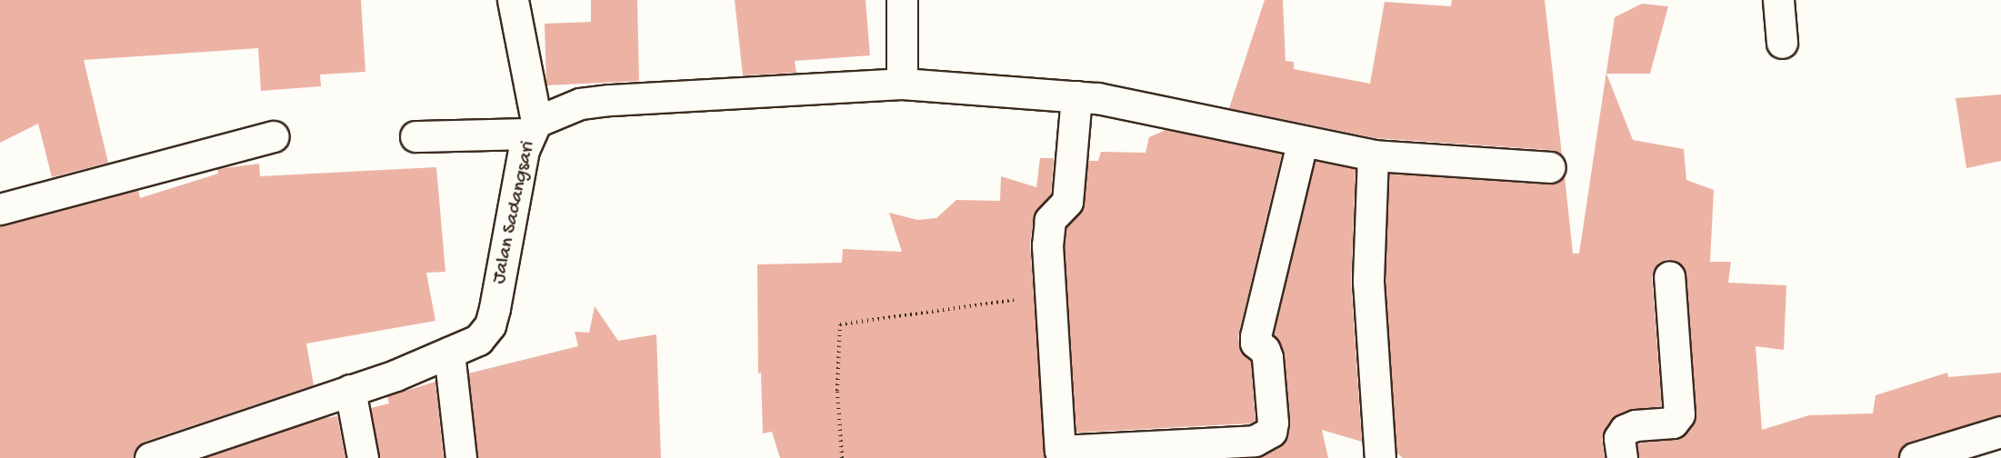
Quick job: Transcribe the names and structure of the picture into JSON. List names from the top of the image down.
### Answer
{
  "streets": {
    "street": ["Jalan Sadangsari"]
  }
}
